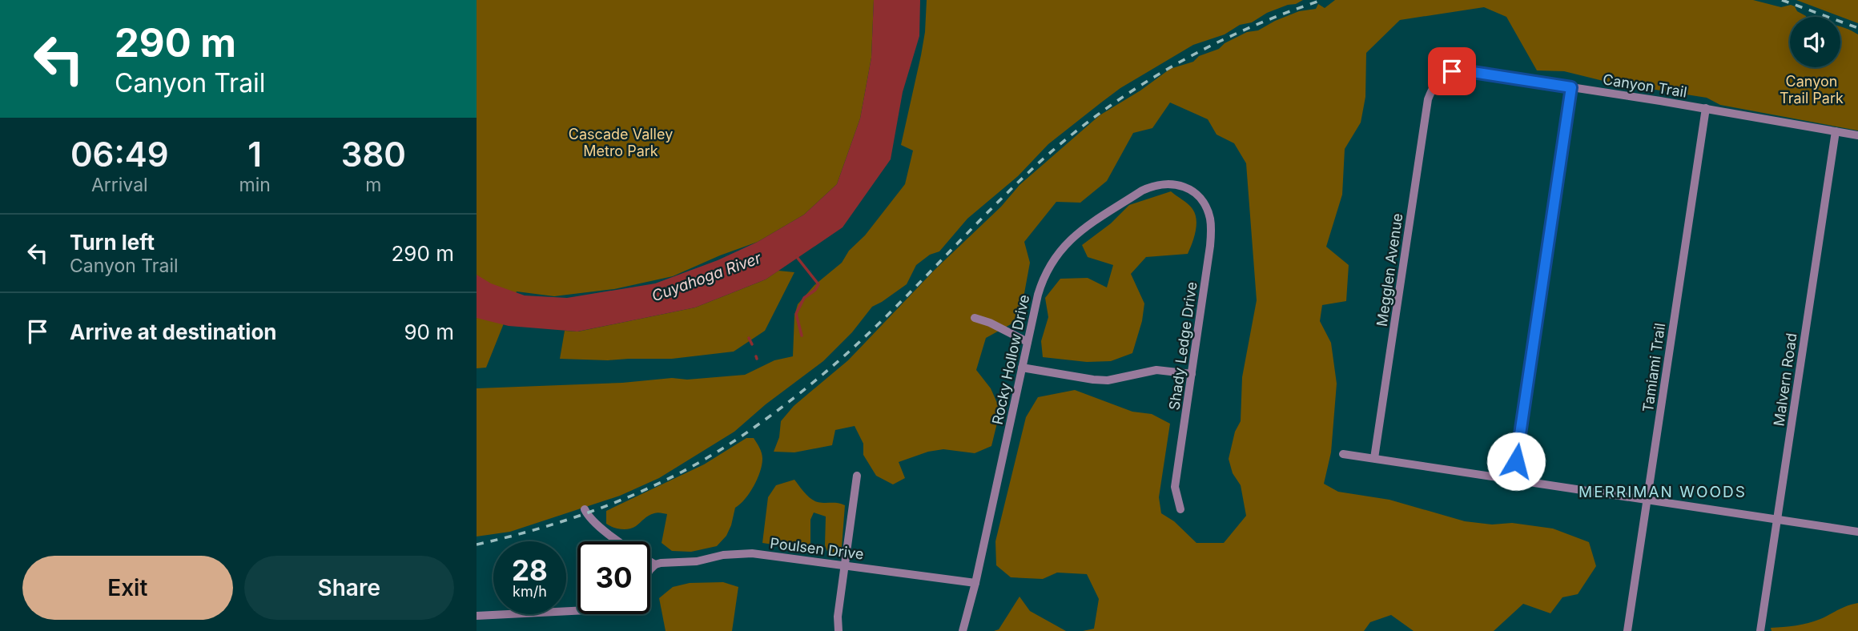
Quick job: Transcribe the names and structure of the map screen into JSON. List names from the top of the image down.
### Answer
{
  "streets": {
    "street": [
      "Canyon Trail",
      "Megglen Avenue",
      "Shady Ledge Drive",
      "Rocky Hollow Drive",
      "Tamiami Trail",
      "Malvern Road",
      "Poulsen Drive"
    ]
  },
  "crossings": [
    ["Canyon Trail", "Megglen Avenue"],
    ["Canyon Trail", "Tamiami Trail"],
    ["Canyon Trail", "Malvern Road"],
    ["Shady Ledge Drive", "Rocky Hollow Drive"],
    ["Rocky Hollow Drive", "Poulsen Drive"]
  ],
  "districts": ["MERRIMAN WOODS"],
  "water": ["Cuyahoga River"],
  "parks": ["Canyon Trail Park", "Cascade Valley Metro Park"],
  "page": {
    "turn": ["290 m", "Canyon Trail"],
    "eta": [
      "06:49",
      "Arrival",
      "1",
      "min",
      "380",
      "m"
    ],
    "list": [
      {
        "name": "Turn left",
        "note": "Canyon Trail",
        "value": "290 m"
      },
      {
        "name": "Arrive at destination",
        "value": "90 m"
      }
    ],
    "speed": "28 km/h",
    "limit": "30",
    "buttons": ["Exit", "Share"]
  }
}
